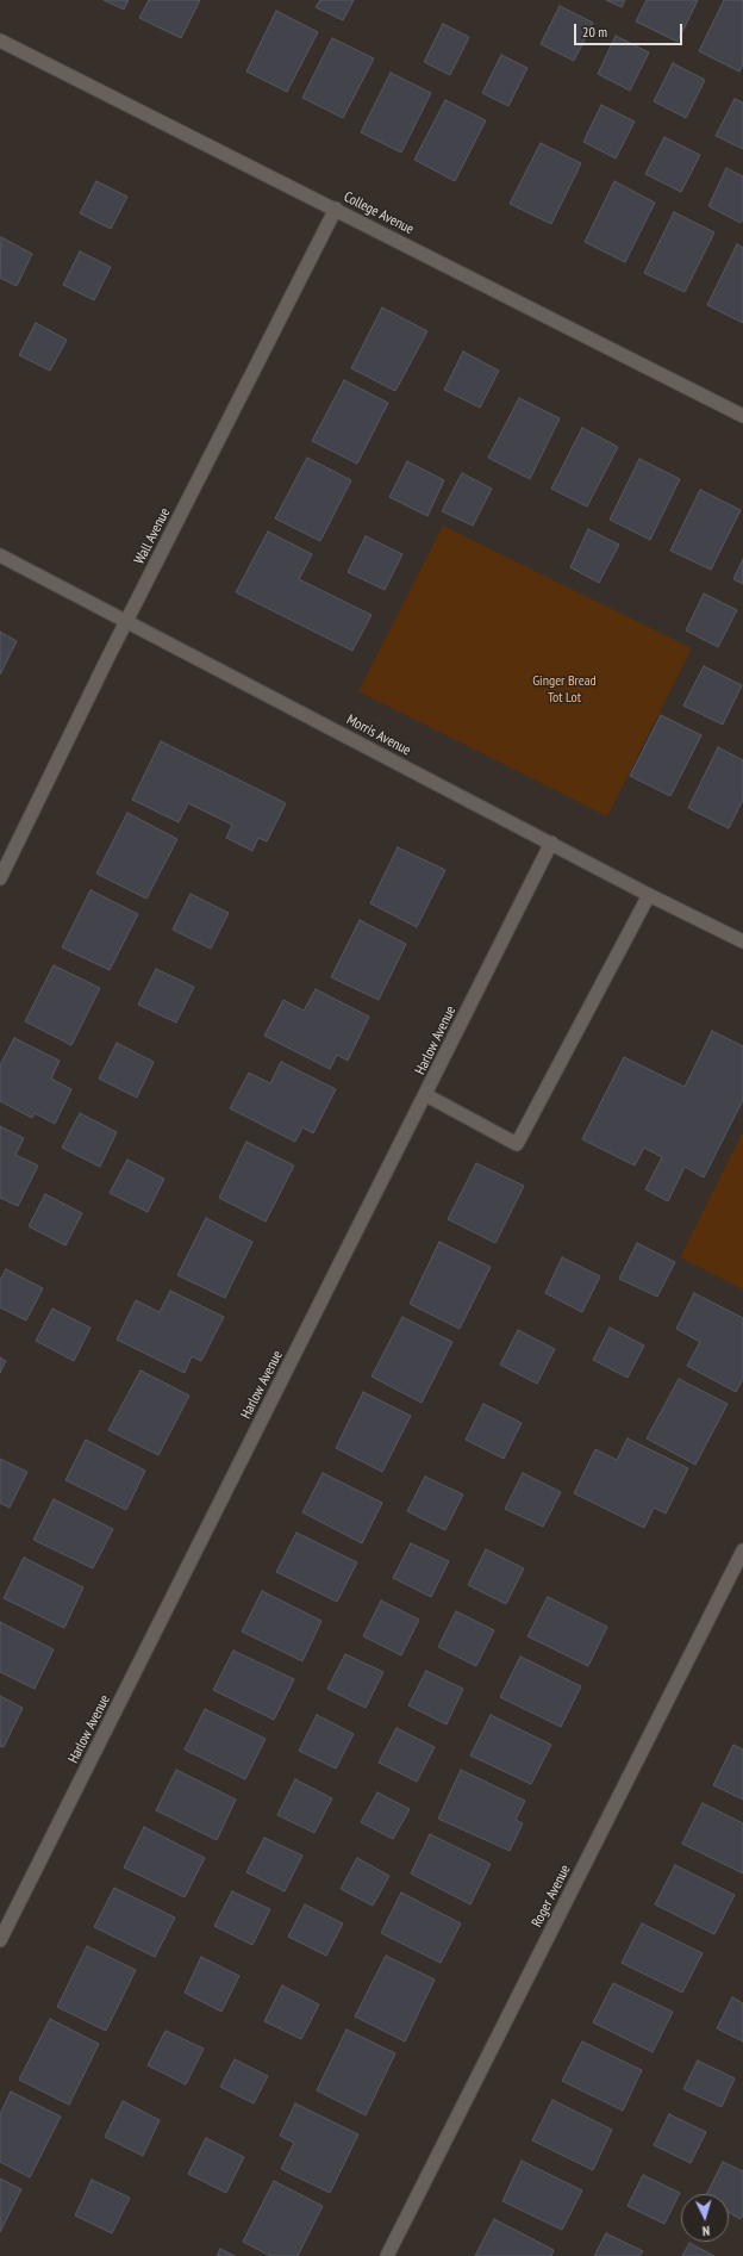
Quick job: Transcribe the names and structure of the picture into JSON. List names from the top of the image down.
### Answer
{
  "streets": {
    "street": [
      "College Avenue",
      "Wall Avenue",
      "Morris Avenue",
      "Harlow Avenue",
      "Roger Avenue"
    ]
  },
  "crossings": [
    ["College Avenue", "Wall Avenue"],
    ["Wall Avenue", "Morris Avenue"],
    ["Morris Avenue", "Harlow Avenue"]
  ],
  "parks": ["Ginger Bread Tot Lot"],
  "scale_bar": "20 m",
  "north": "bottom"
}
